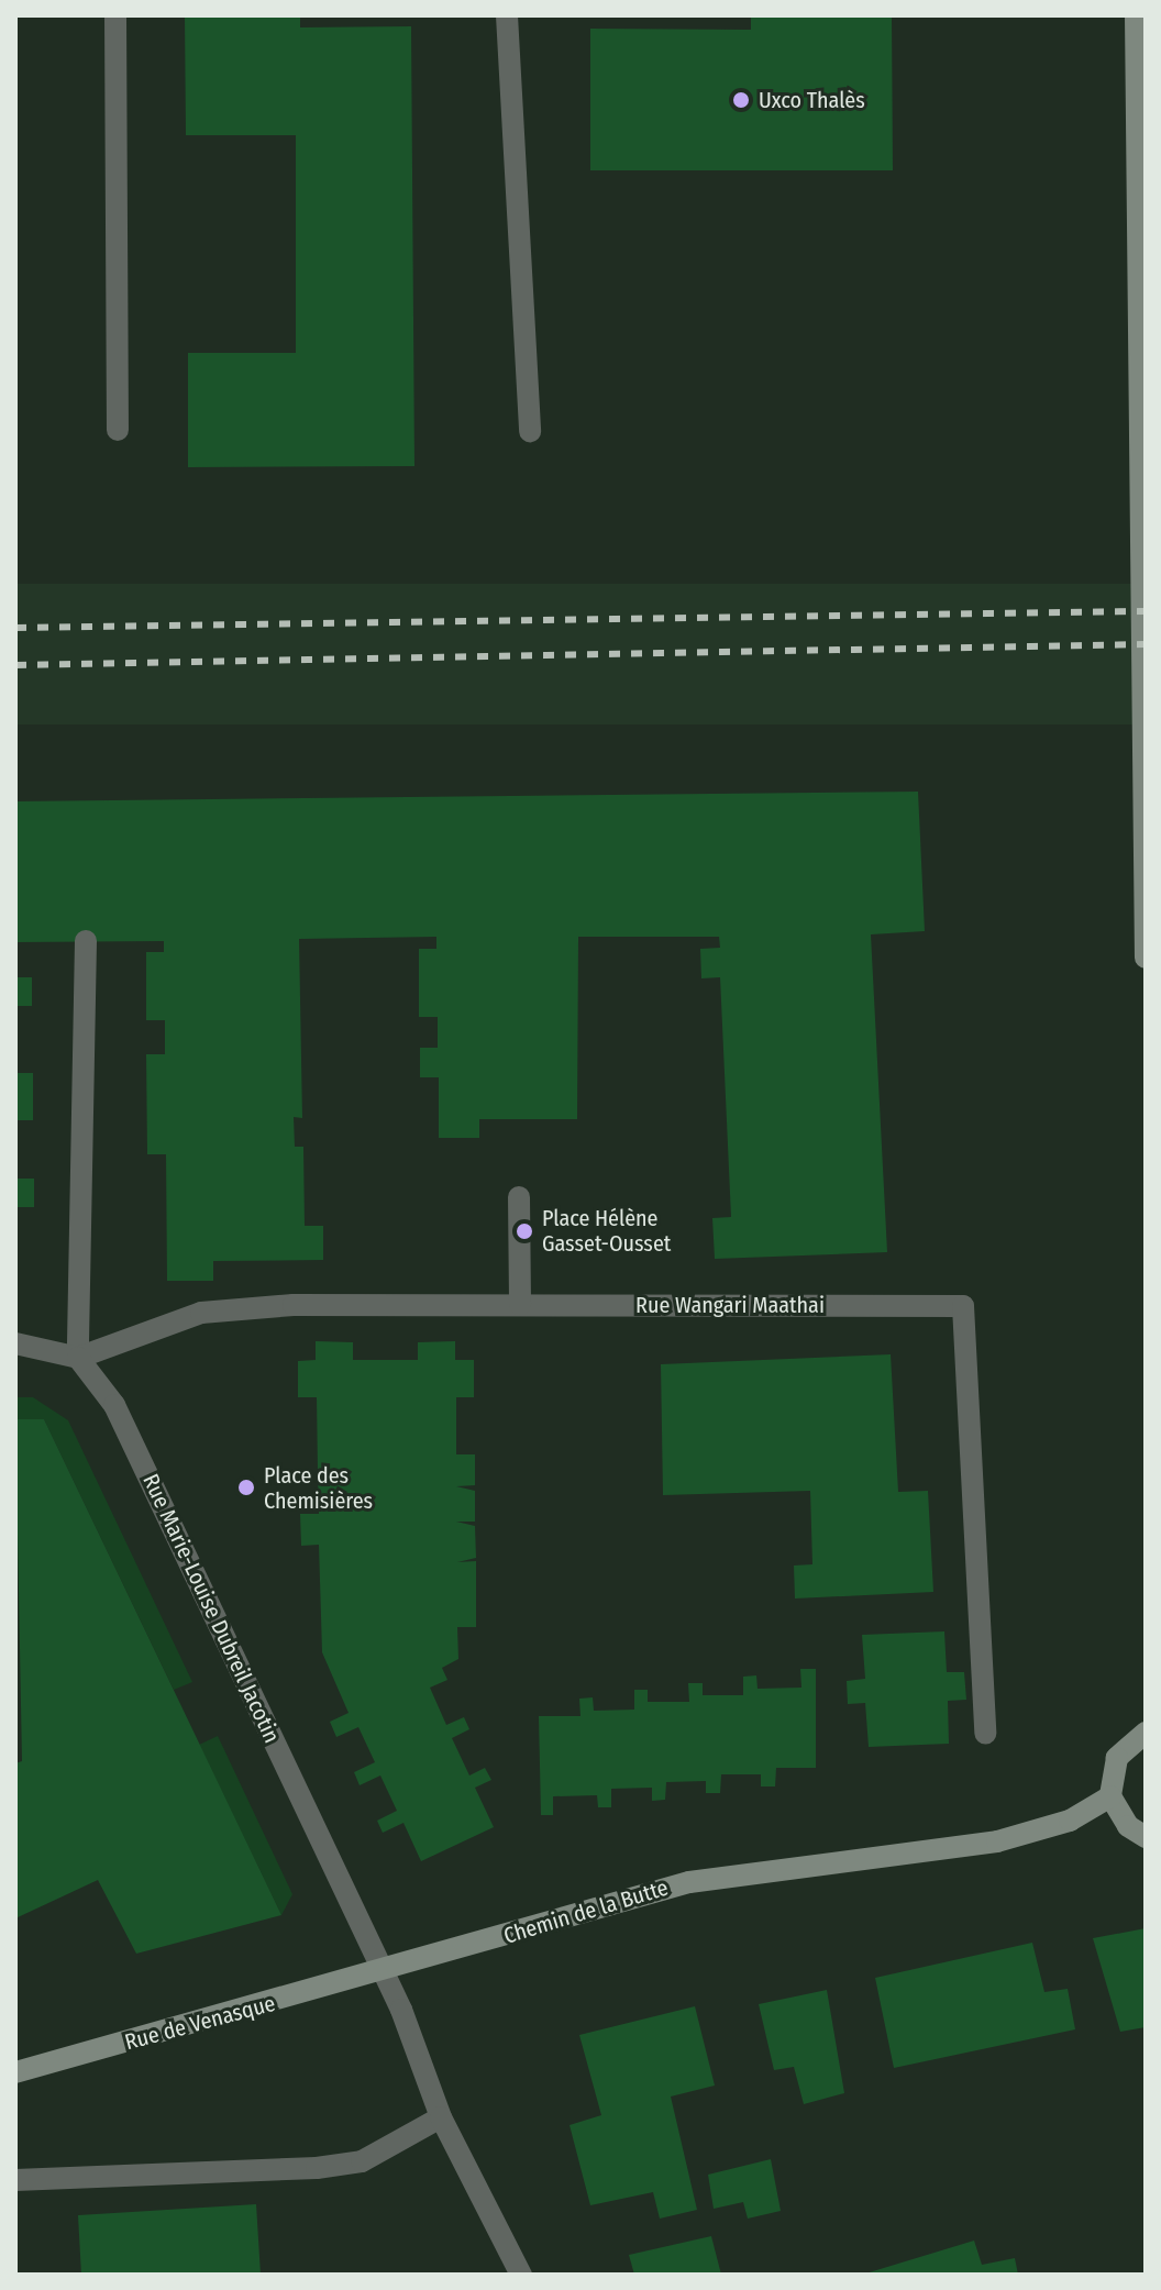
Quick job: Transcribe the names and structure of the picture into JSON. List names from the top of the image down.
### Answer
{
  "streets": {
    "street": [
      "Rue Wangari Maathai",
      "Rue Marie-Louise Dubreil Jacotin",
      "Chemin de la Butte",
      "Rue de Venasque"
    ]
  },
  "crossings": [
    ["Rue Wangari Maathai", "Rue Marie-Louise Dubreil Jacotin"],
    ["Rue Marie-Louise Dubreil Jacotin", "Chemin de la Butte"],
    ["Rue Marie-Louise Dubreil Jacotin", "Rue de Venasque"],
    ["Chemin de la Butte", "Rue de Venasque"]
  ],
  "places": ["Uxco Thalès", "Place Hélène Gasset-Ousset", "Place des Chemisières"]
}
